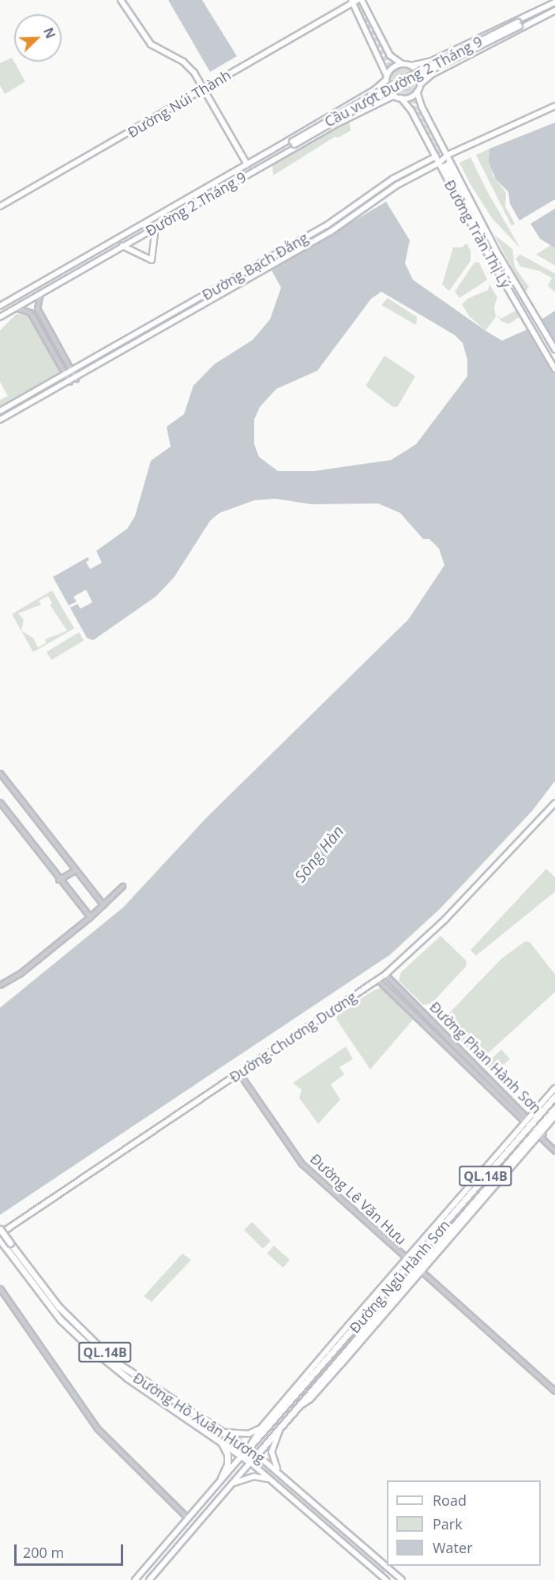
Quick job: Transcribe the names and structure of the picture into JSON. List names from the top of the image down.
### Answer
{
  "streets": {
    "highway": ["QL.14B", "Đường Ngũ Hành Sơn", "Đường Hồ Xuân Hương"],
    "main road": [
      "Cầu vượt Đường 2 Tháng 9",
      "Đường Núi Thành",
      "Đường 2 Tháng 9",
      "Đường Trần Thị Lý",
      "Đường Bạch Đằng",
      "Đường Chương Dương"
    ],
    "street": ["Đường Phan Hành Sơn", "Đường Lê Văn Hưu"]
  },
  "crossings": [
    ["Cầu vượt Đường 2 Tháng 9", "Đường 2 Tháng 9"],
    ["Đường 2 Tháng 9", "Đường Trần Thị Lý"],
    ["Đường Trần Thị Lý", "Đường Bạch Đằng"],
    ["Đường Chương Dương", "Đường Phan Hành Sơn"],
    ["Đường Chương Dương", "Đường Lê Văn Hưu"],
    ["Đường Phan Hành Sơn", "QL.14B"],
    ["Đường Phan Hành Sơn", "Đường Ngũ Hành Sơn"],
    ["QL.14B", "Đường Ngũ Hành Sơn"],
    ["QL.14B", "Đường Hồ Xuân Hương"],
    ["Đường Lê Văn Hưu", "Đường Ngũ Hành Sơn"],
    ["Đường Ngũ Hành Sơn", "Đường Hồ Xuân Hương"]
  ],
  "water": ["Sông Hàn"],
  "legend": ["Road", "Park", "Water"],
  "scale_bar": "200 m",
  "north": "top right"
}
